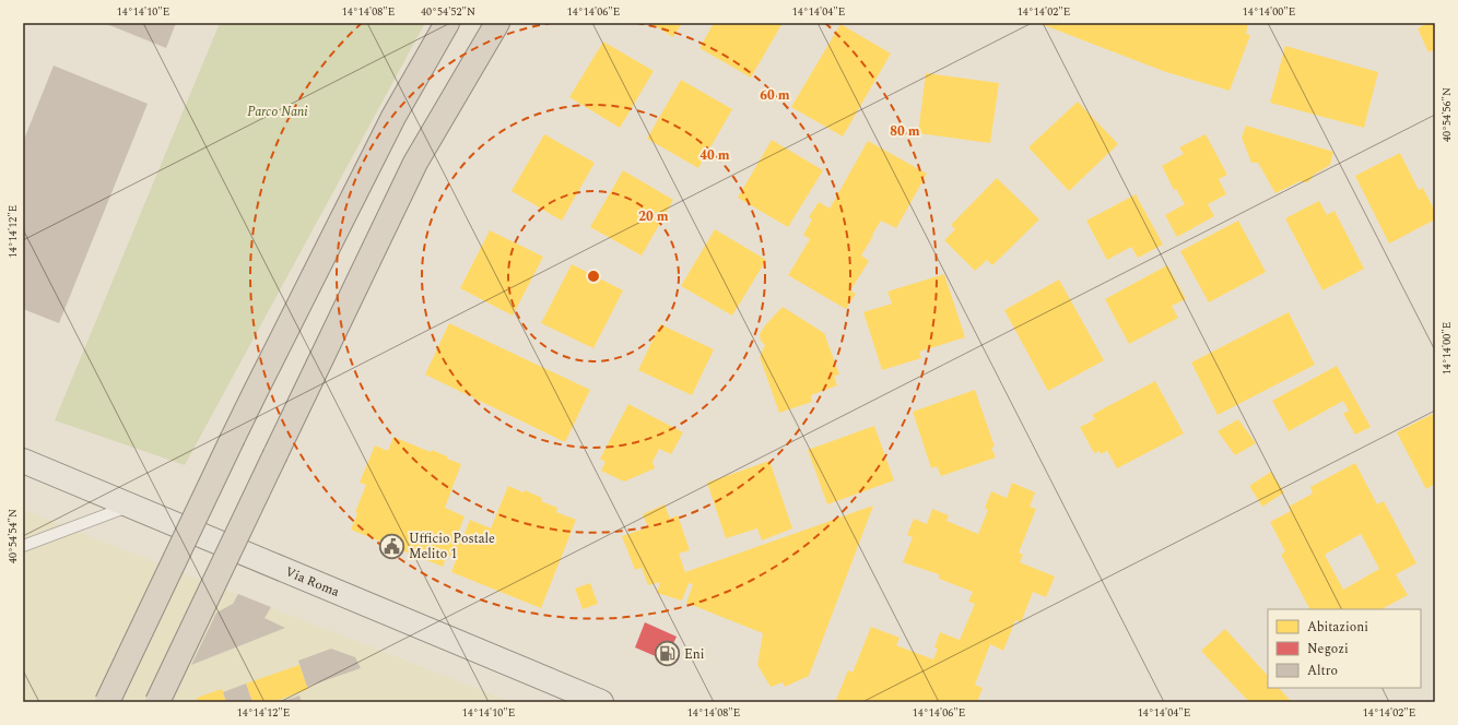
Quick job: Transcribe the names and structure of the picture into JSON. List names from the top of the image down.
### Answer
{
  "streets": {
    "main road": ["Via Roma"]
  },
  "parks": ["Parco Nani"],
  "places": {
    "public building": ["Ufficio Postale Melito 1"],
    "fuel station": ["Eni"]
  },
  "legend": ["Abitazioni", "Negozi", "Altro"],
  "coordinates": [
    "14°14'10\"E",
    "14°14'08\"E",
    "40°54'52\"N",
    "14°14'06\"E",
    "14°14'04\"E",
    "14°14'02\"E",
    "14°14'00\"E",
    "40°54'56\"N",
    "14°14'12\"E",
    "40°54'54\"N"
  ],
  "rings": [
    "60 m",
    "80 m",
    "40 m",
    "20 m"
  ]
}
